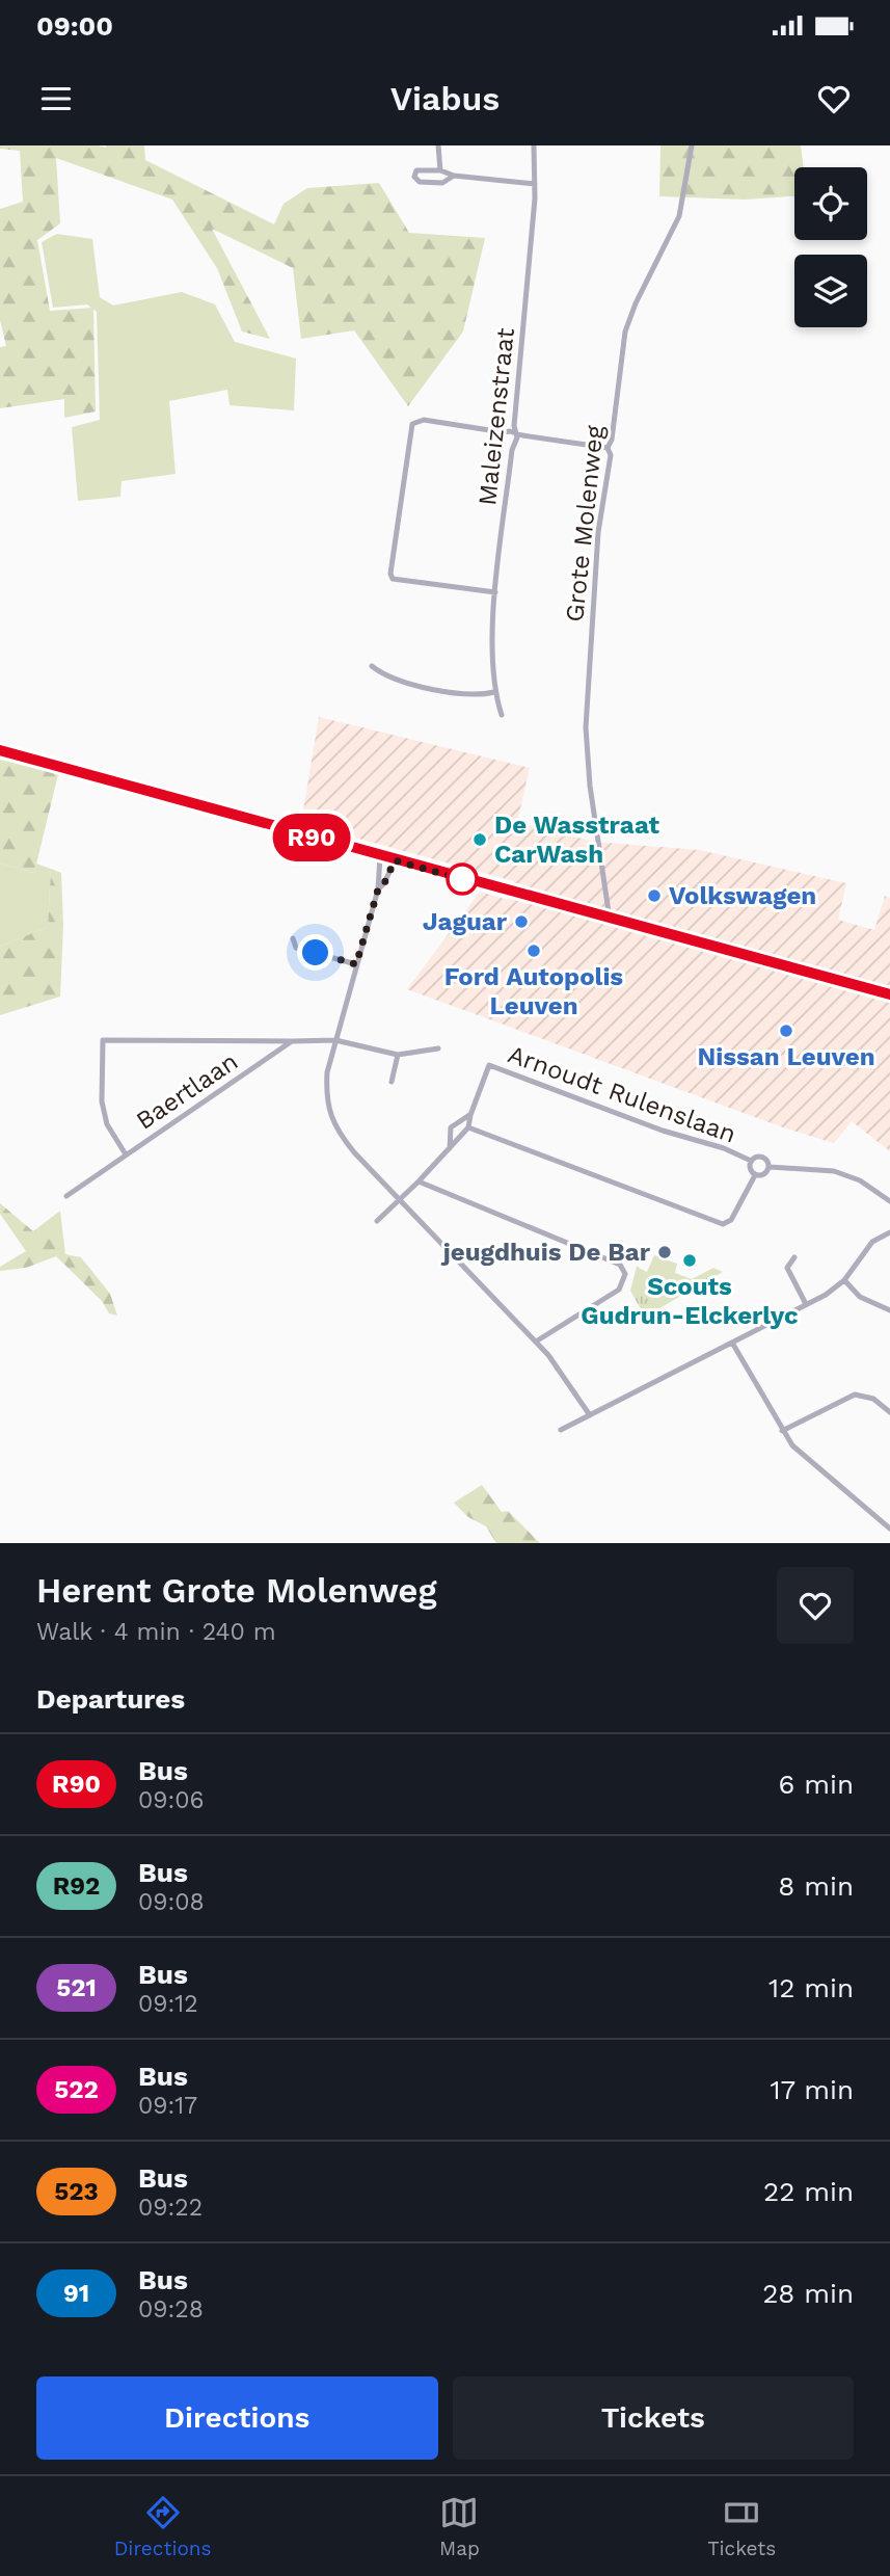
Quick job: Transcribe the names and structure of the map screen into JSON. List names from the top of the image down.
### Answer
{
  "streets": {
    "street": [
      "Maleizenstraat",
      "Grote Molenweg",
      "Baertlaan",
      "Arnoudt Rulenslaan"
    ]
  },
  "places": [
    "De Wasstraat CarWash",
    "Volkswagen",
    "Jaguar",
    "Ford Autopolis Leuven",
    "Nissan Leuven",
    "jeugdhuis De Bar",
    "Scouts Gudrun-Elckerlyc"
  ],
  "lines": ["bus line R90"],
  "page": {
    "status": "09:00",
    "header": "Viabus",
    "on_map": "R90",
    "heading": [
      ["Herent Grote Molenweg", "Walk · 4 min · 240 m"],
      "Departures"
    ],
    "list": [
      {
        "mark": "R90",
        "name": "Bus",
        "note": "09:06",
        "value": "6 min"
      },
      {
        "mark": "R92",
        "name": "Bus",
        "note": "09:08",
        "value": "8 min"
      },
      {
        "mark": "521",
        "name": "Bus",
        "note": "09:12",
        "value": "12 min"
      },
      {
        "mark": "522",
        "name": "Bus",
        "note": "09:17",
        "value": "17 min"
      },
      {
        "mark": "523",
        "name": "Bus",
        "note": "09:22",
        "value": "22 min"
      },
      {
        "mark": "91",
        "name": "Bus",
        "note": "09:28",
        "value": "28 min"
      }
    ],
    "buttons": ["Directions", "Tickets"],
    "tabs": ["Directions", "Map", "Tickets"]
  }
}
